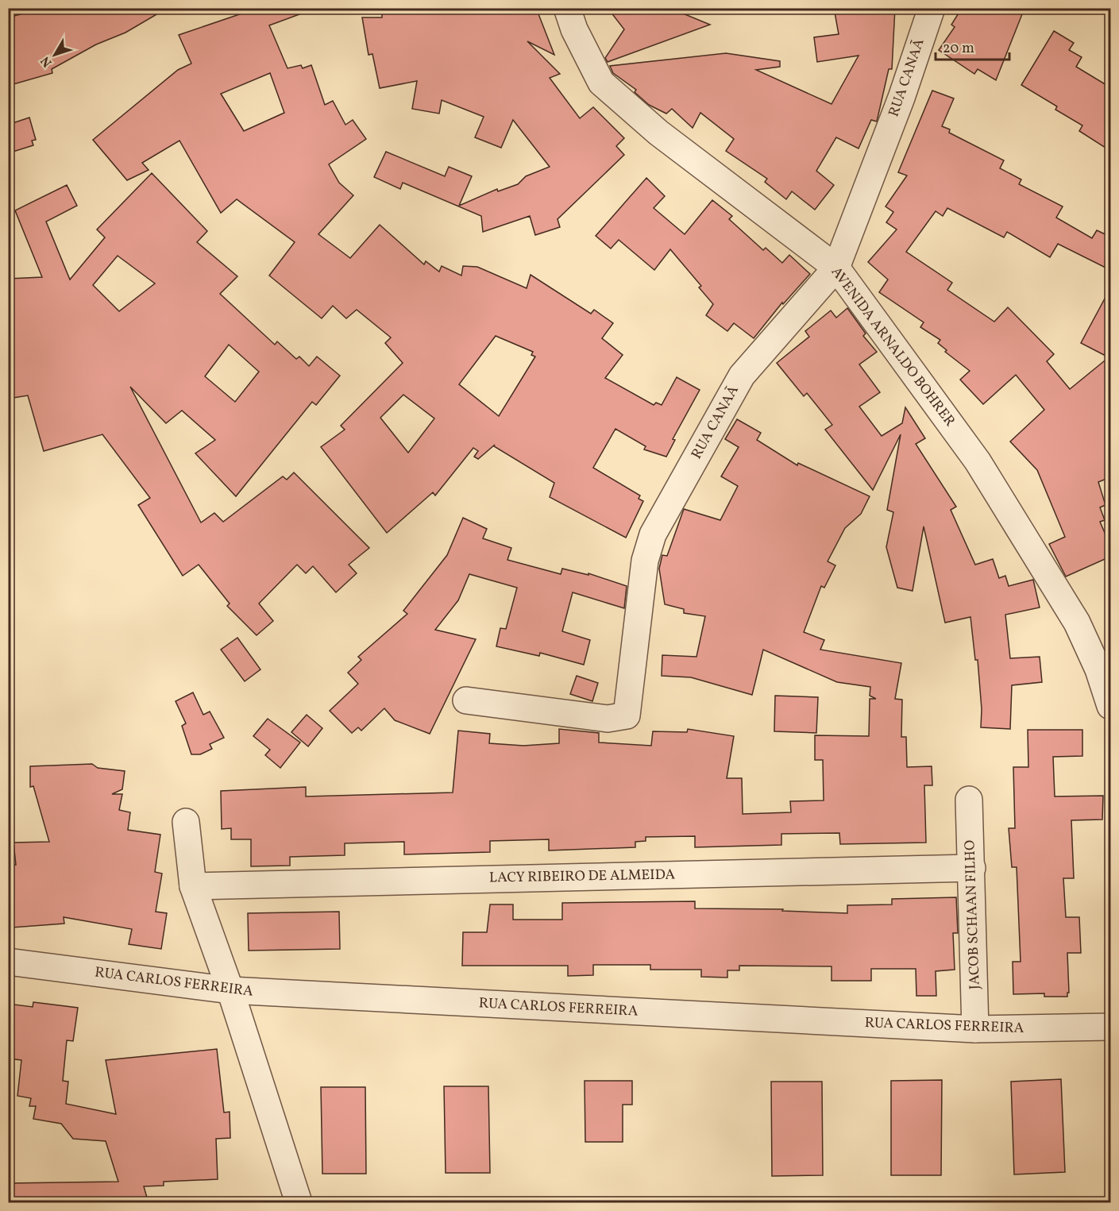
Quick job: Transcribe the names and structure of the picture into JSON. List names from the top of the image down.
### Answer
{
  "streets": {
    "street": [
      "RUA CANAÃ",
      "AVENIDA ARNALDO BOHRER",
      "LACY RIBEIRO DE ALMEIDA",
      "JACOB SCHAAN FILHO",
      "RUA CARLOS FERREIRA"
    ]
  },
  "crossings": [
    ["RUA CANAÃ", "AVENIDA ARNALDO BOHRER"],
    ["LACY RIBEIRO DE ALMEIDA", "JACOB SCHAAN FILHO"],
    ["JACOB SCHAAN FILHO", "RUA CARLOS FERREIRA"]
  ],
  "scale_bar": "20 m",
  "north": "bottom left"
}
